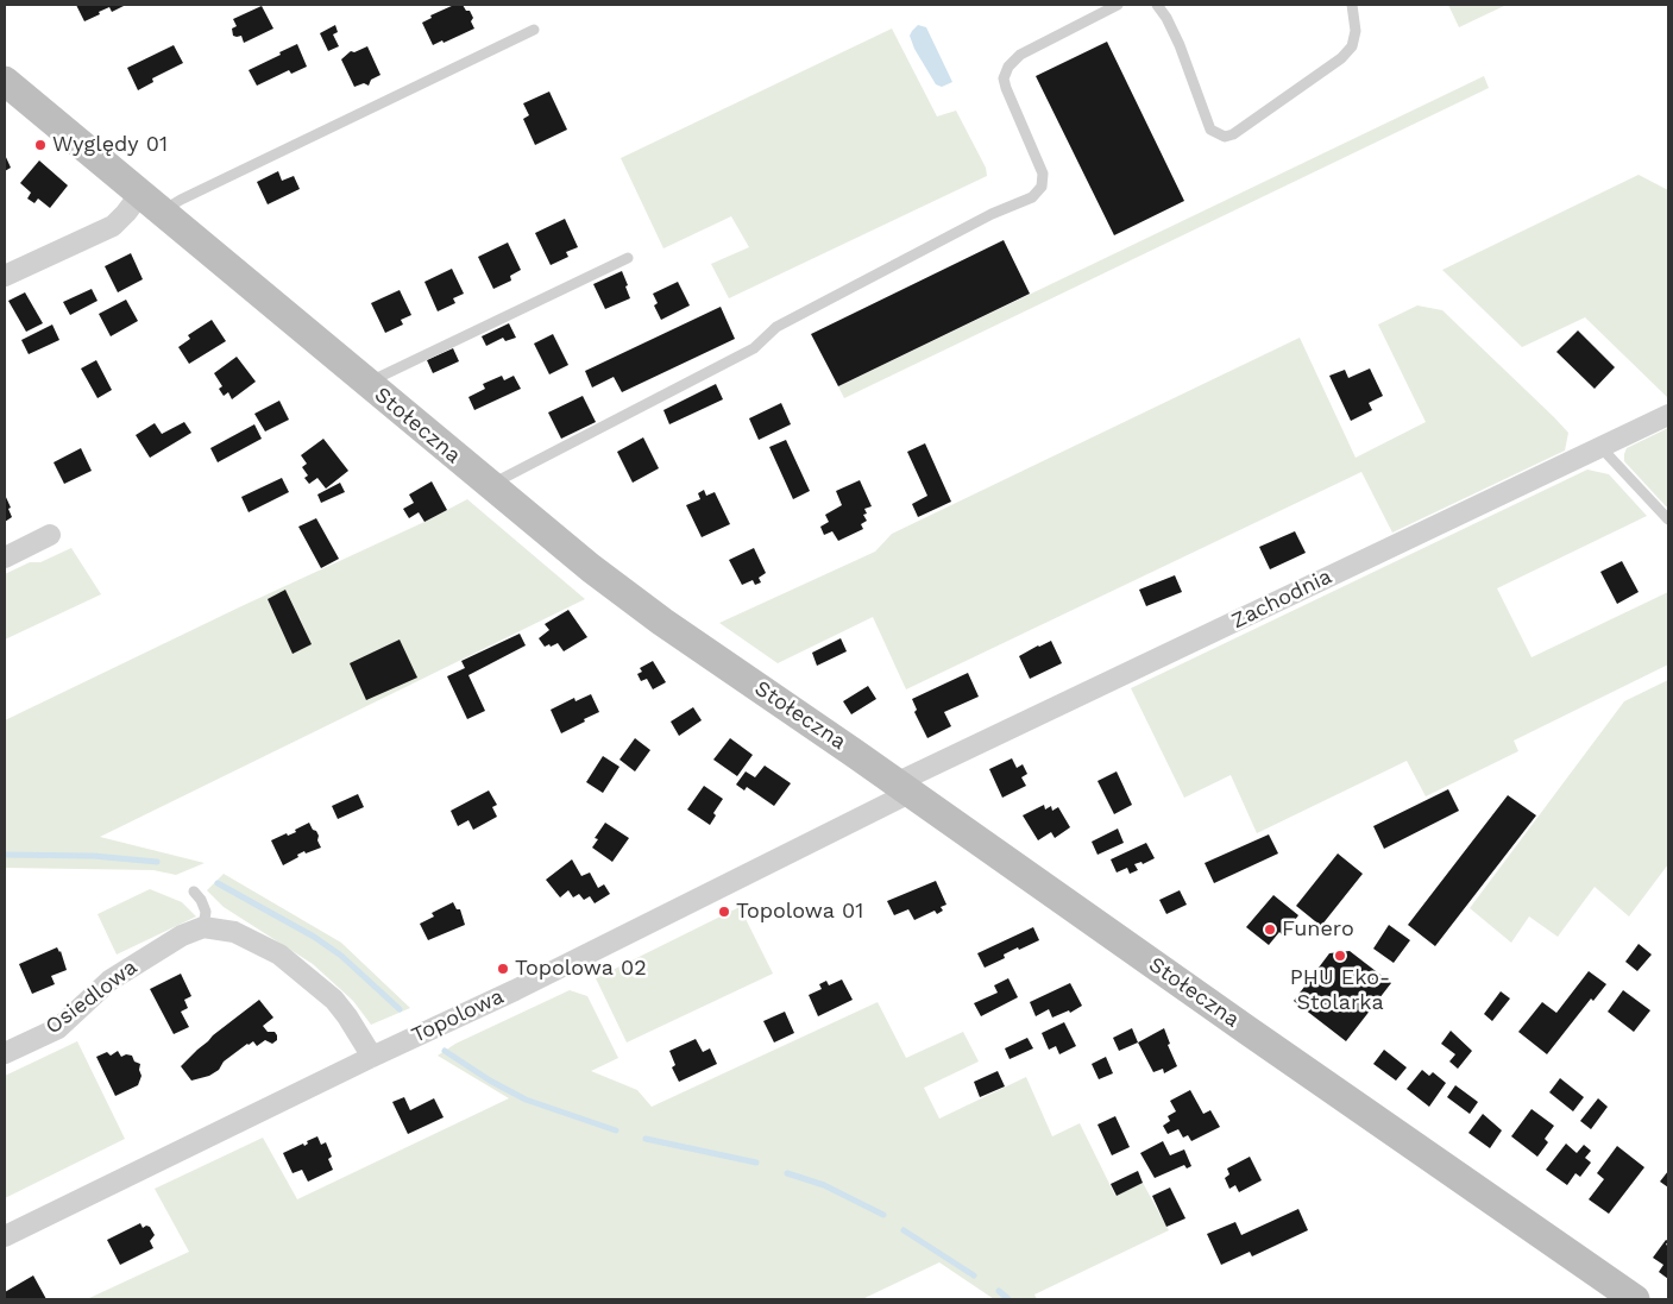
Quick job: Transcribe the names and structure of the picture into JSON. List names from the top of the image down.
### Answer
{
  "streets": {
    "main road": ["Stołeczna"],
    "street": ["Zachodnia", "Osiedlowa", "Topolowa"]
  },
  "crossings": [
    ["Stołeczna", "Zachodnia"],
    ["Stołeczna", "Topolowa"],
    ["Zachodnia", "Topolowa"]
  ],
  "places": [
    "Wyględy 01",
    "Topolowa 01",
    "Funero",
    "PHU Eko- Stolarka",
    "Topolowa 02"
  ]
}
